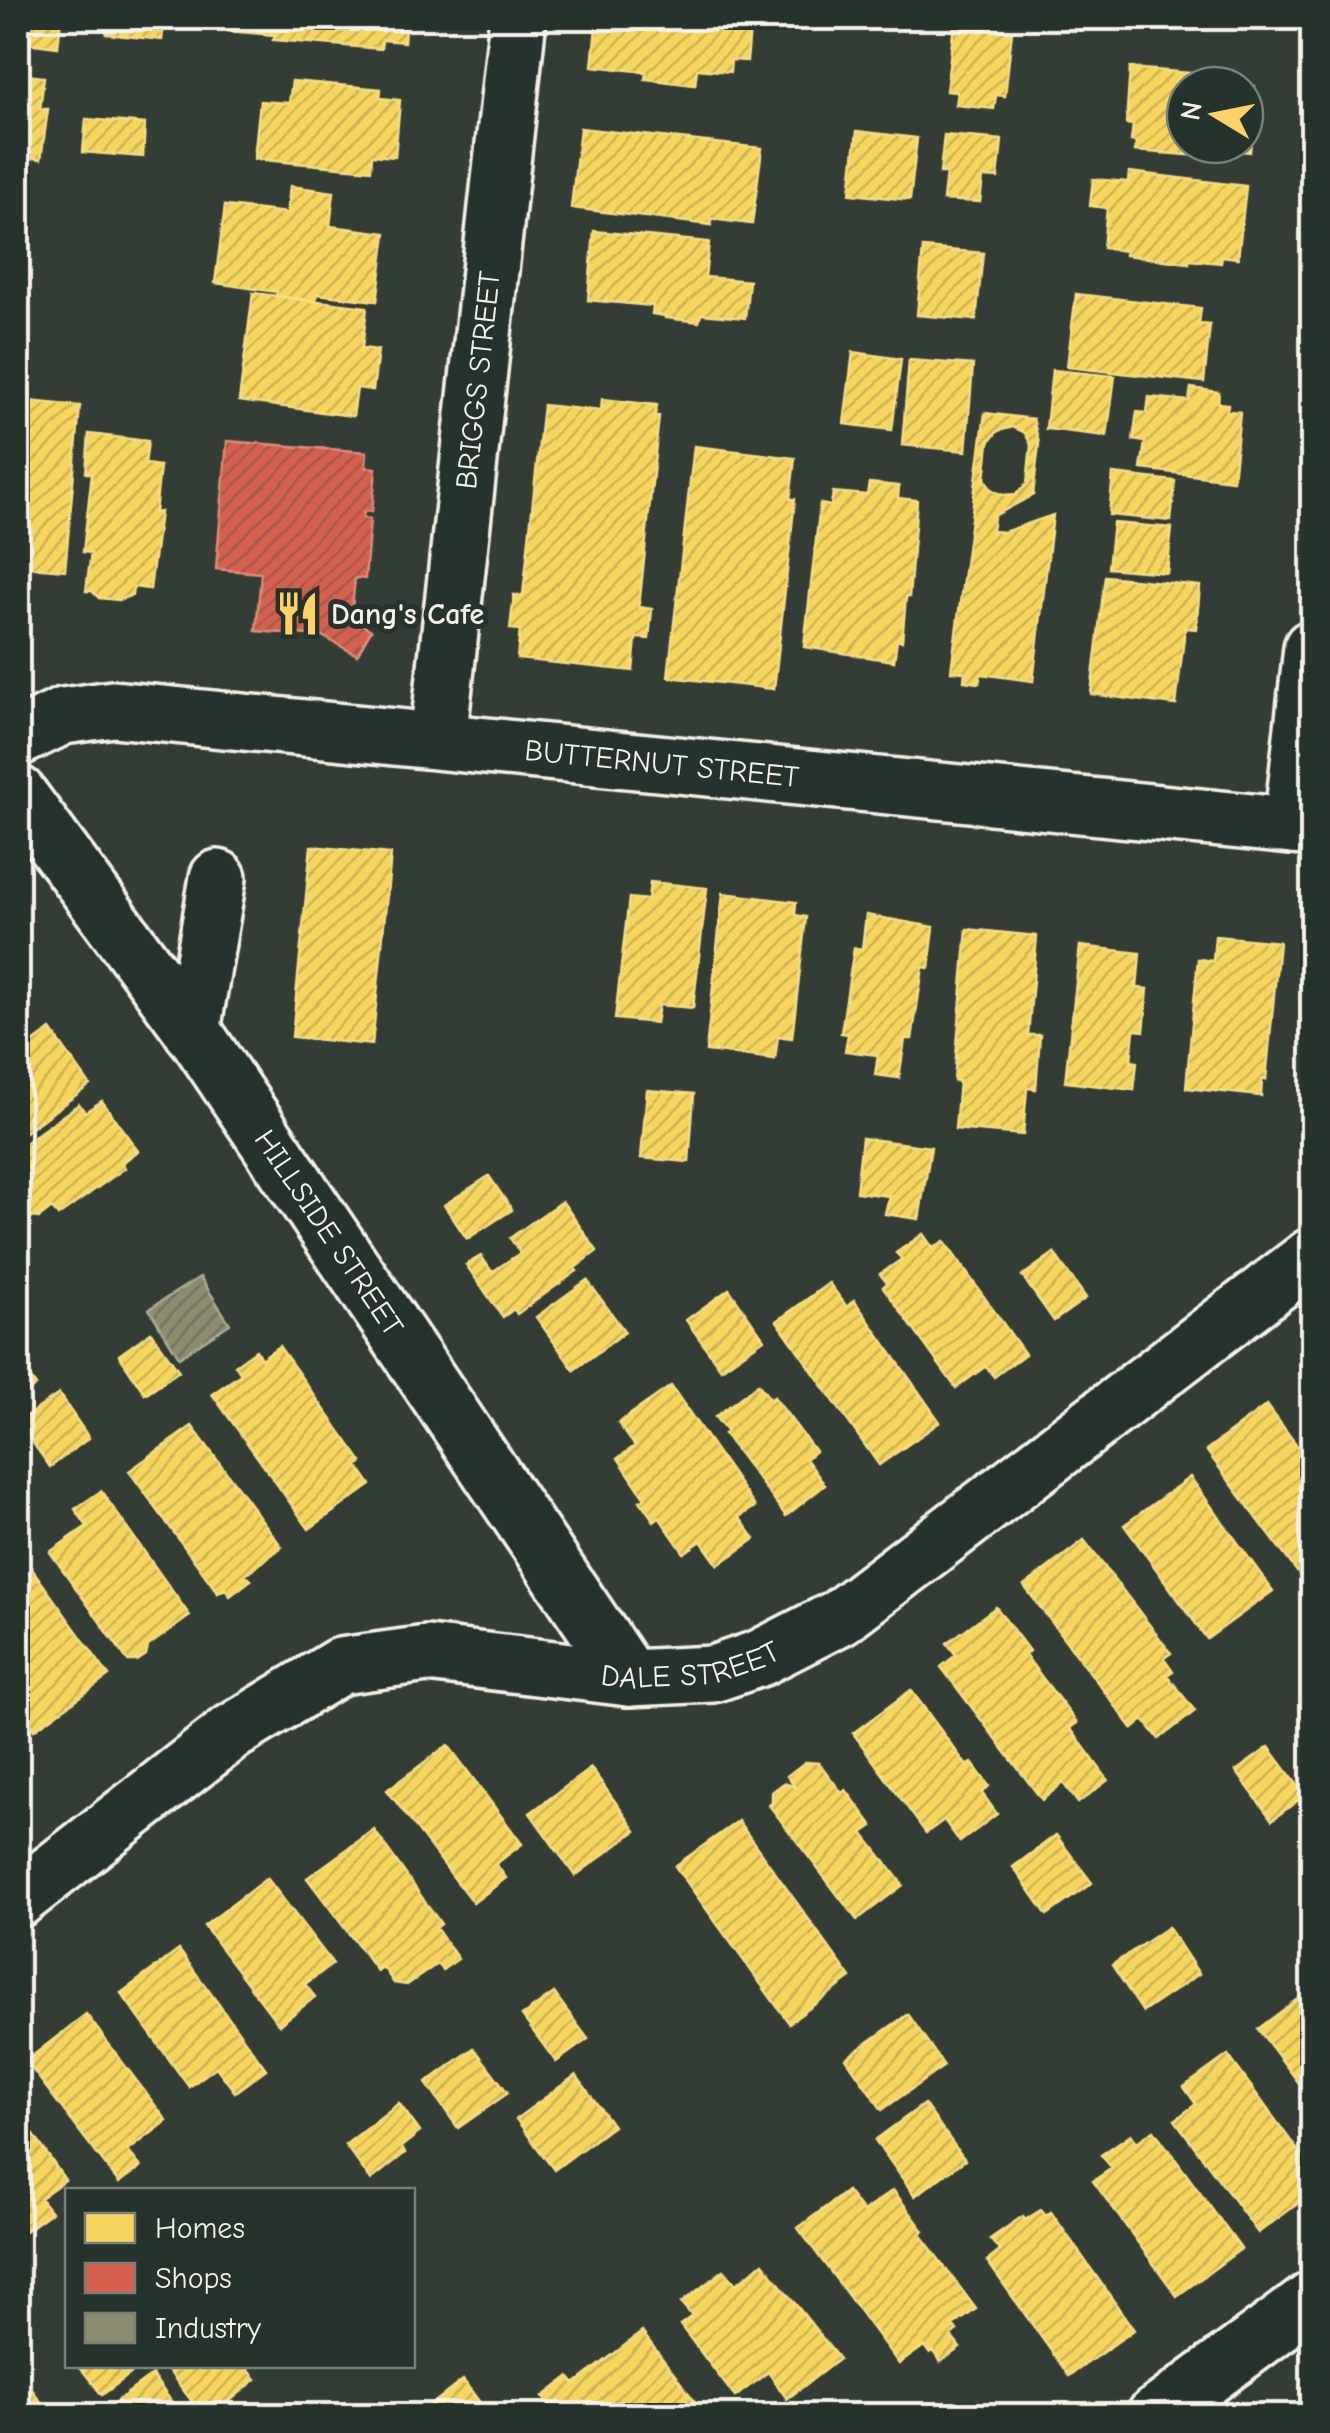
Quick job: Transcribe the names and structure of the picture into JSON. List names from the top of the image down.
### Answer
{
  "streets": {
    "street": [
      "BRIGGS STREET",
      "BUTTERNUT STREET",
      "HILLSIDE STREET",
      "DALE STREET"
    ]
  },
  "crossings": [
    ["BRIGGS STREET", "BUTTERNUT STREET"],
    ["HILLSIDE STREET", "DALE STREET"]
  ],
  "places": {
    "restaurant": ["Dang's Cafe"]
  },
  "legend": ["Homes", "Shops", "Industry"],
  "north": "left"
}
